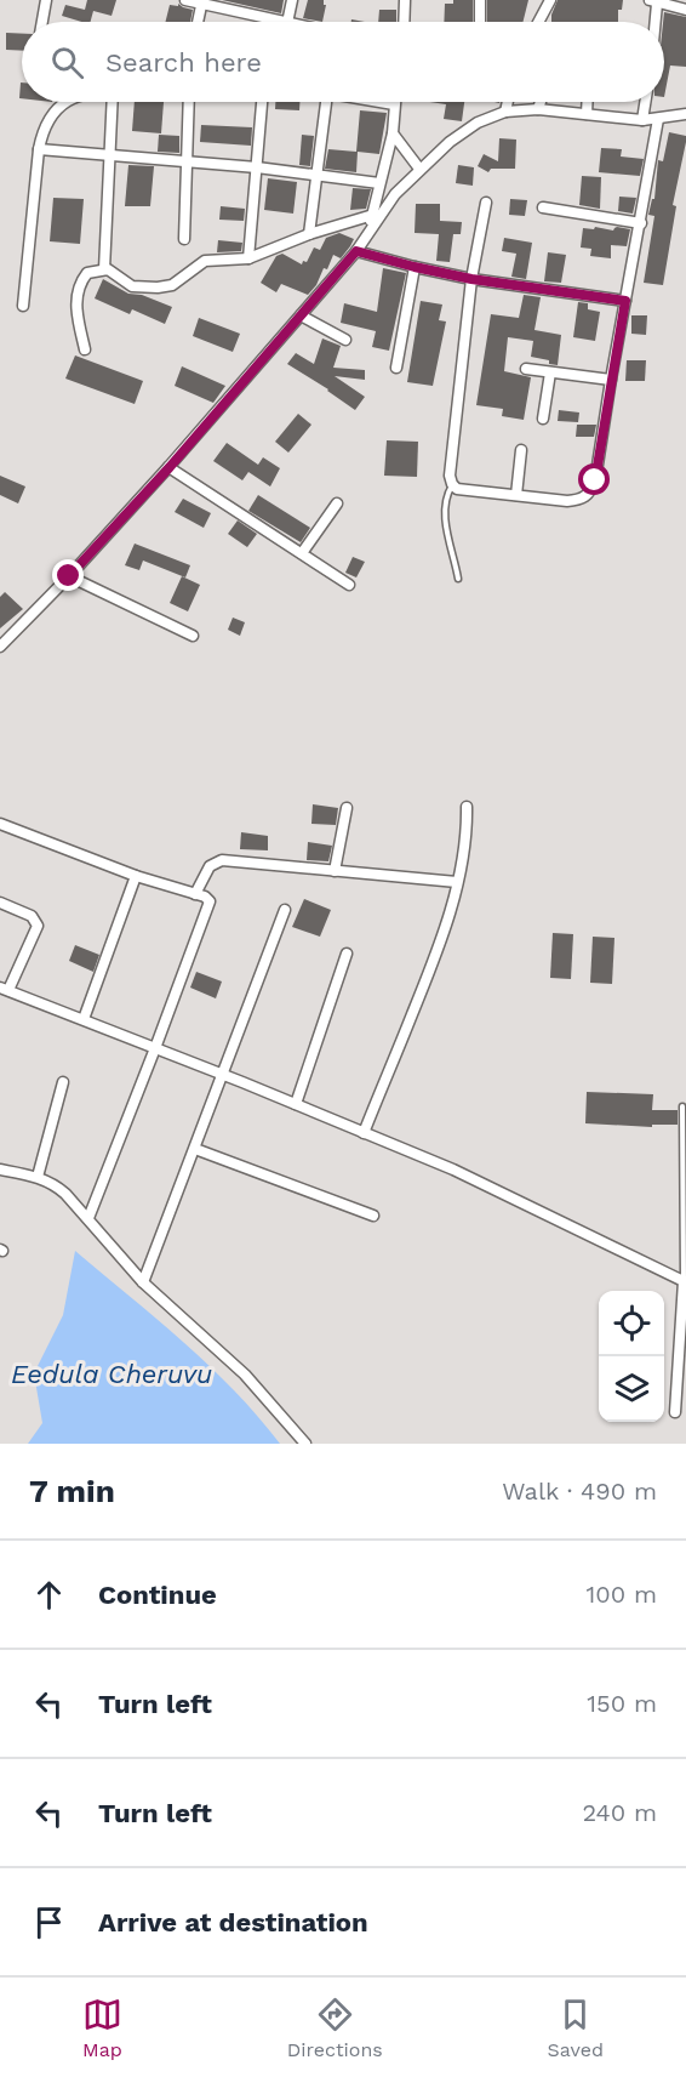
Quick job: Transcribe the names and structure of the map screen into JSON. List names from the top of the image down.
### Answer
{
  "water": ["Eedula Cheruvu"],
  "page": {
    "search": "Search here",
    "heading": ["7 min", "Walk · 490 m"],
    "list": [
      ["Continue", "100 m"],
      ["Turn left", "150 m"],
      ["Turn left", "240 m"],
      "Arrive at destination"
    ],
    "nav": ["Map", "Directions", "Saved"]
  }
}
